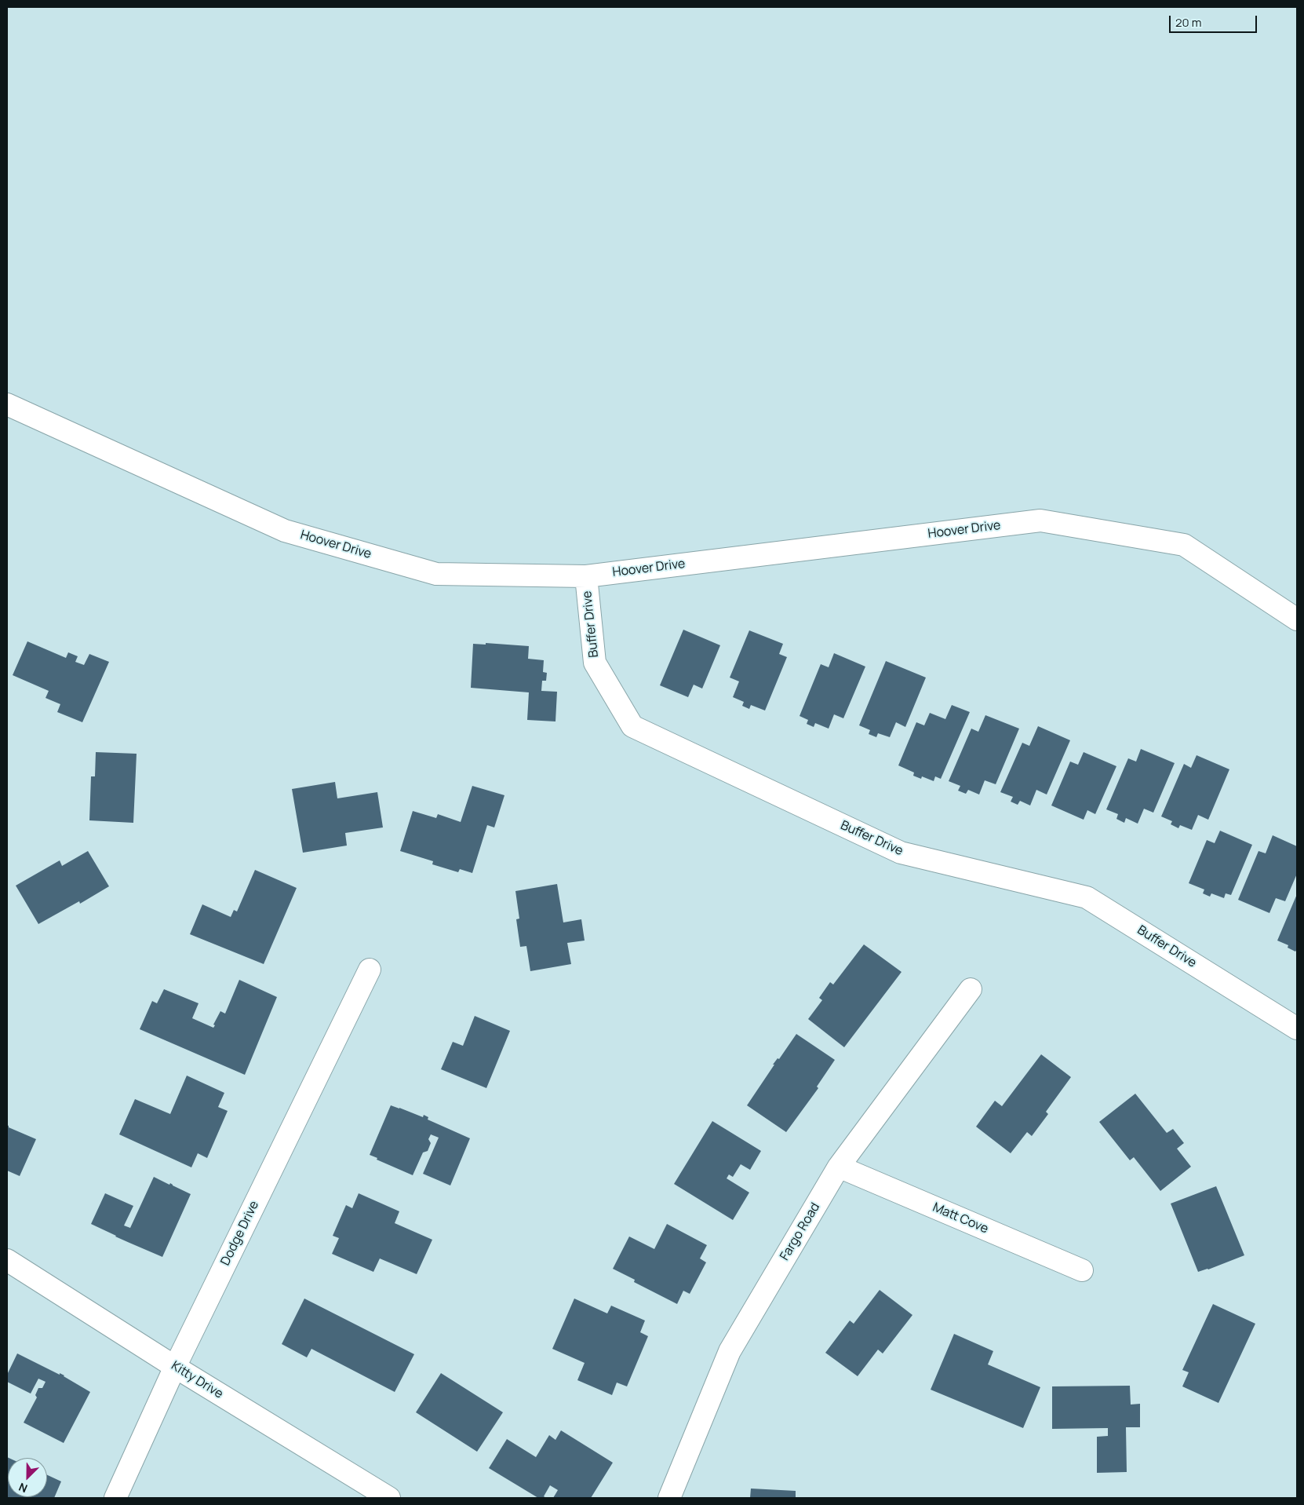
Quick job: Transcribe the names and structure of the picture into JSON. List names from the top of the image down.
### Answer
{
  "streets": {
    "street": [
      "Hoover Drive",
      "Buffer Drive",
      "Matt Cove",
      "Fargo Road",
      "Dodge Drive",
      "Kitty Drive"
    ]
  },
  "crossings": [
    ["Hoover Drive", "Buffer Drive"],
    ["Matt Cove", "Fargo Road"],
    ["Dodge Drive", "Kitty Drive"]
  ],
  "scale_bar": "20 m",
  "north": "bottom left"
}
